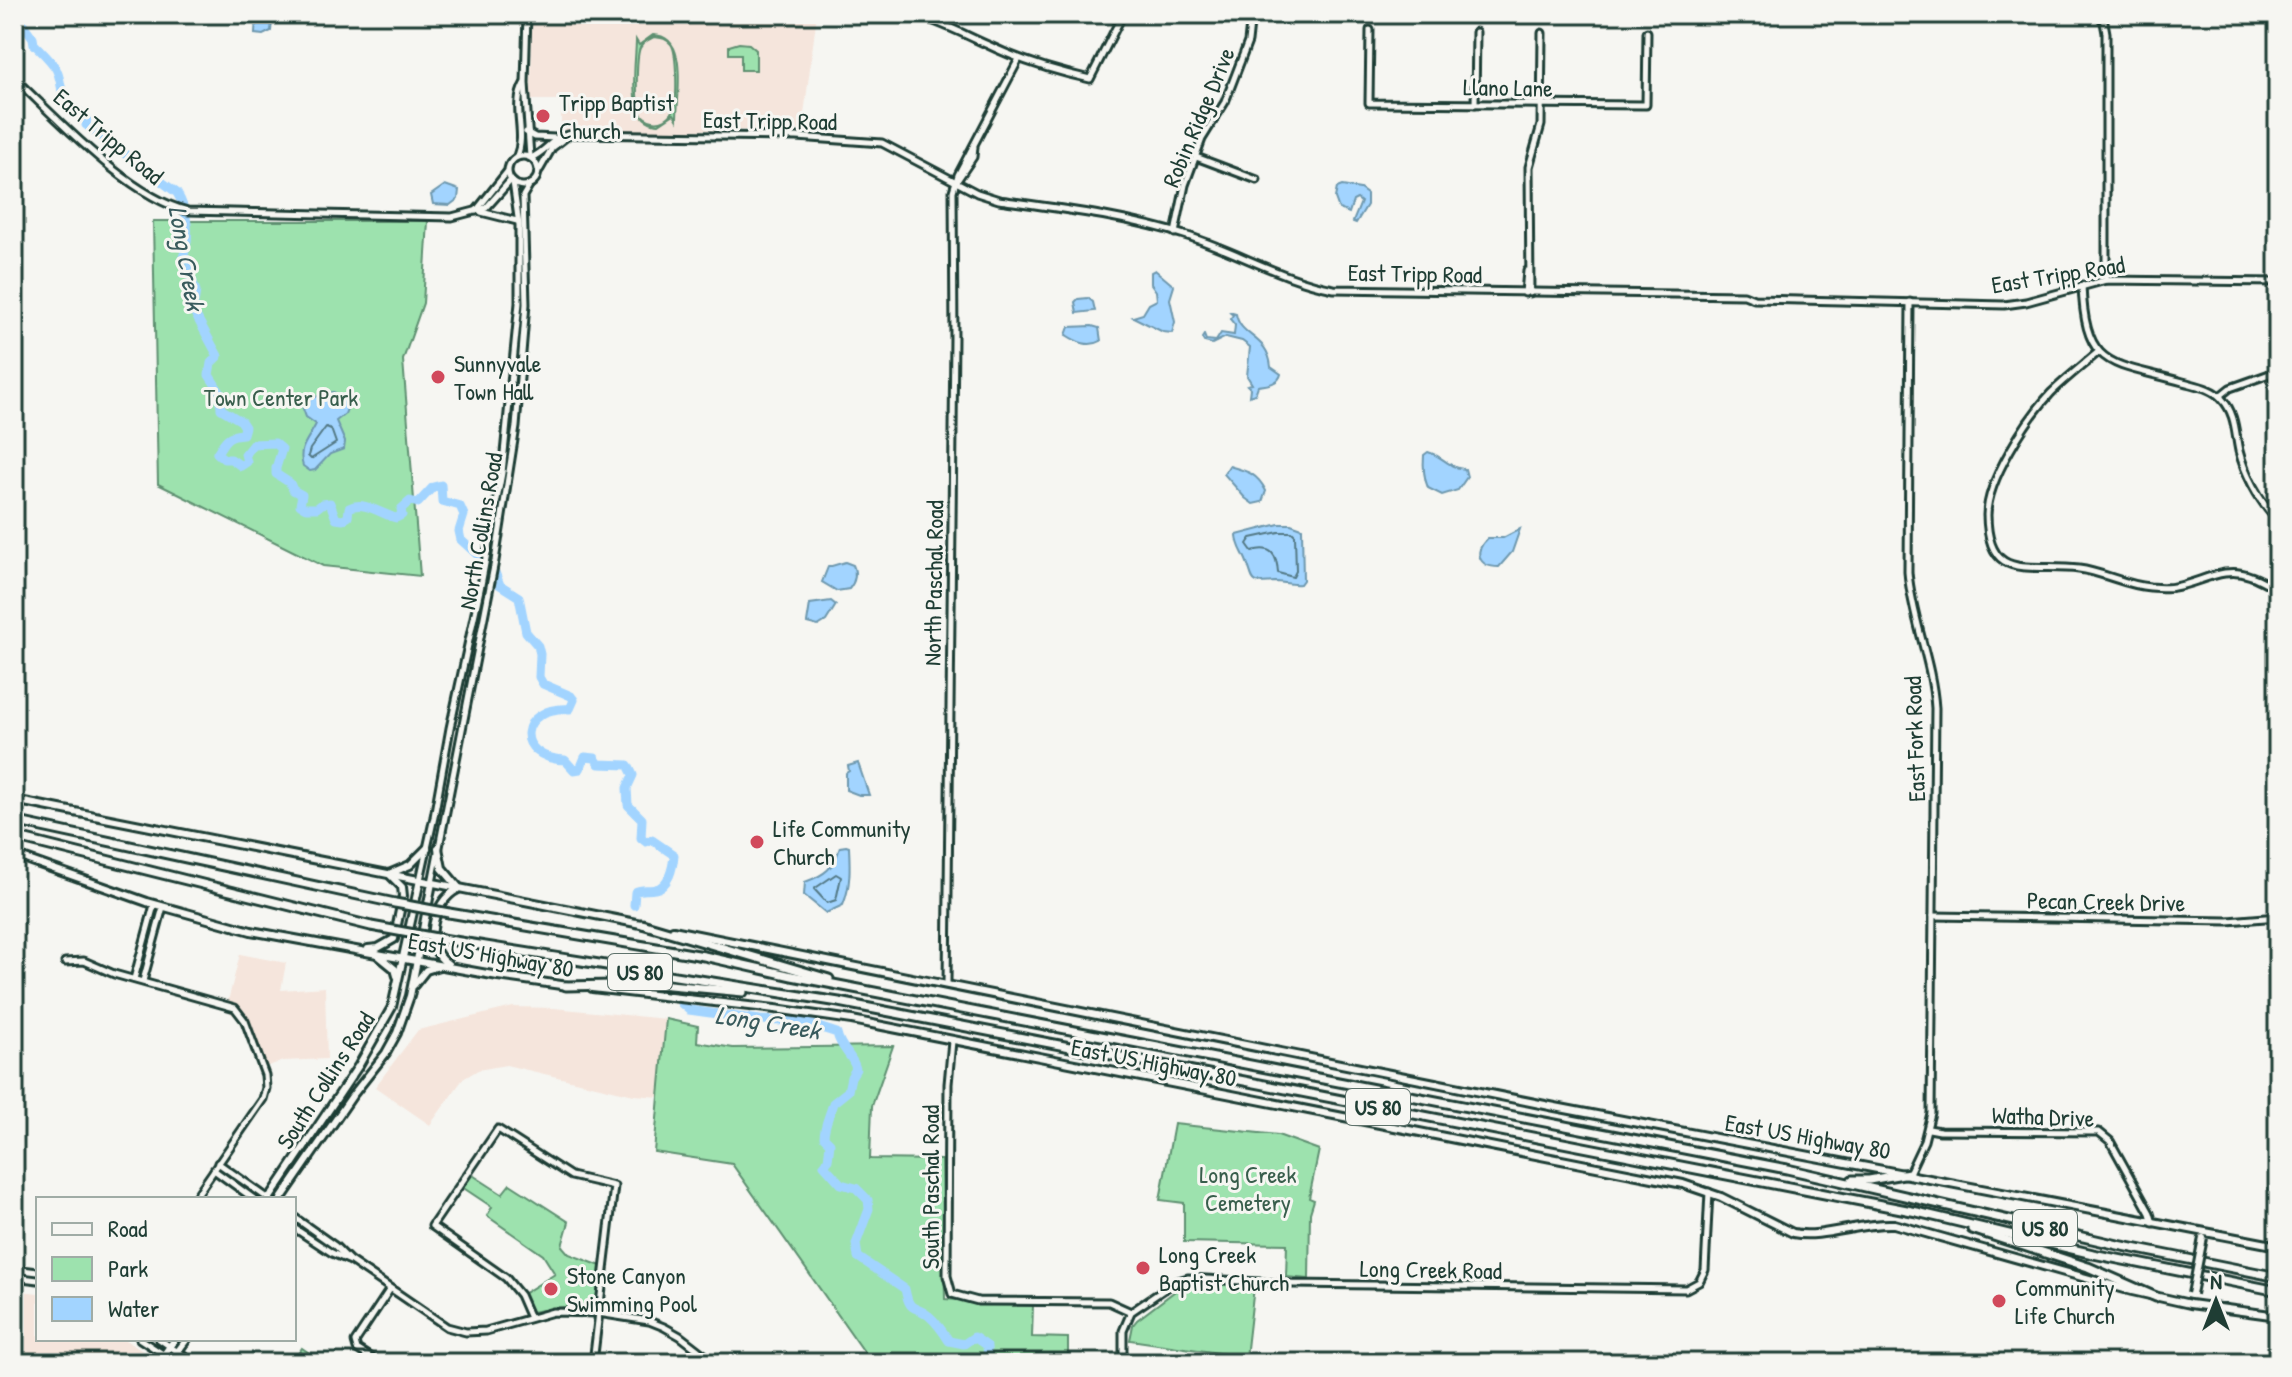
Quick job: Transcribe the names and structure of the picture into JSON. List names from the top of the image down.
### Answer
{
  "streets": {
    "highway": ["US 80"],
    "main road": ["East US Highway 80", "South Collins Road"],
    "street": [
      "Llano Lane",
      "Robin Ridge Drive",
      "East Tripp Road",
      "North Collins Road",
      "North Paschal Road",
      "East Fork Road",
      "Pecan Creek Drive",
      "Watha Drive",
      "South Paschal Road",
      "Long Creek Road"
    ]
  },
  "crossings": [
    ["Robin Ridge Drive", "East Tripp Road"],
    ["East Tripp Road", "North Collins Road"],
    ["East Tripp Road", "North Paschal Road"],
    ["East Tripp Road", "East Fork Road"],
    ["North Collins Road", "East US Highway 80"],
    ["North Collins Road", "South Collins Road"],
    ["North Paschal Road", "East US Highway 80"],
    ["East Fork Road", "Pecan Creek Drive"],
    ["East Fork Road", "East US Highway 80"],
    ["East Fork Road", "Watha Drive"],
    ["East US Highway 80", "South Collins Road"],
    ["East US Highway 80", "Watha Drive"],
    ["East US Highway 80", "South Paschal Road"],
    ["East US Highway 80", "Long Creek Road"],
    ["South Paschal Road", "Long Creek Road"]
  ],
  "water": ["Long Creek"],
  "parks": ["Town Center Park", "Long Creek Cemetery"],
  "places": [
    "Tripp Baptist Church",
    "Sunnyvale Town Hall",
    "Life Community Church",
    "Long Creek Baptist Church",
    "Stone Canyon Swimming Pool",
    "Community Life Church"
  ],
  "legend": ["Road", "Park", "Water"],
  "north": "top"
}
